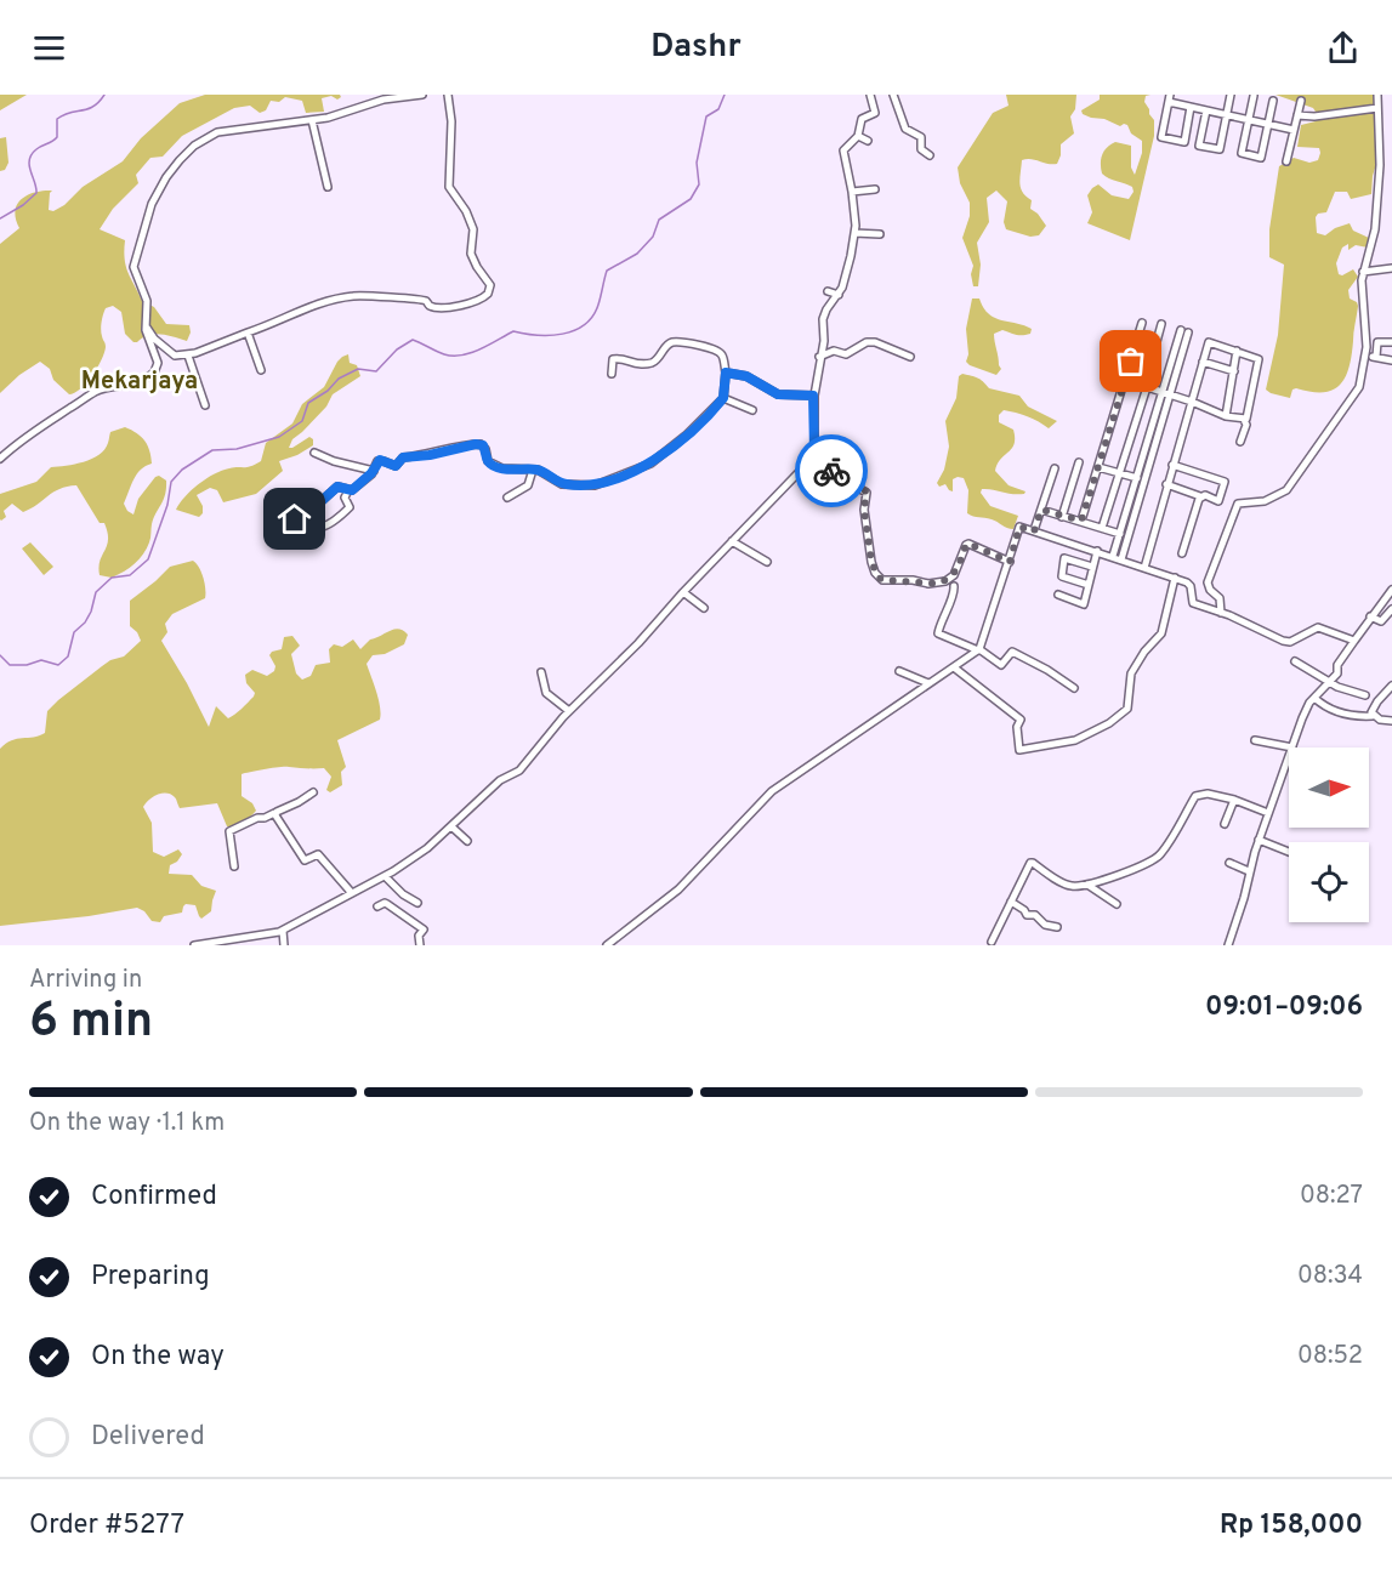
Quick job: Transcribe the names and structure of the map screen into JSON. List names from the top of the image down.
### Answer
{
  "districts": ["Mekarjaya"],
  "north": "right",
  "page": {
    "header": "Dashr",
    "heading": ["6 min", "Arriving in", "09:01–09:06"],
    "panel": ["Order #5277", "Rp 158,000"],
    "bar": "On the way · 1.1 km",
    "list": [
      ["Confirmed", "08:27"],
      ["Preparing", "08:34"],
      ["On the way", "08:52"],
      "Delivered"
    ]
  }
}
